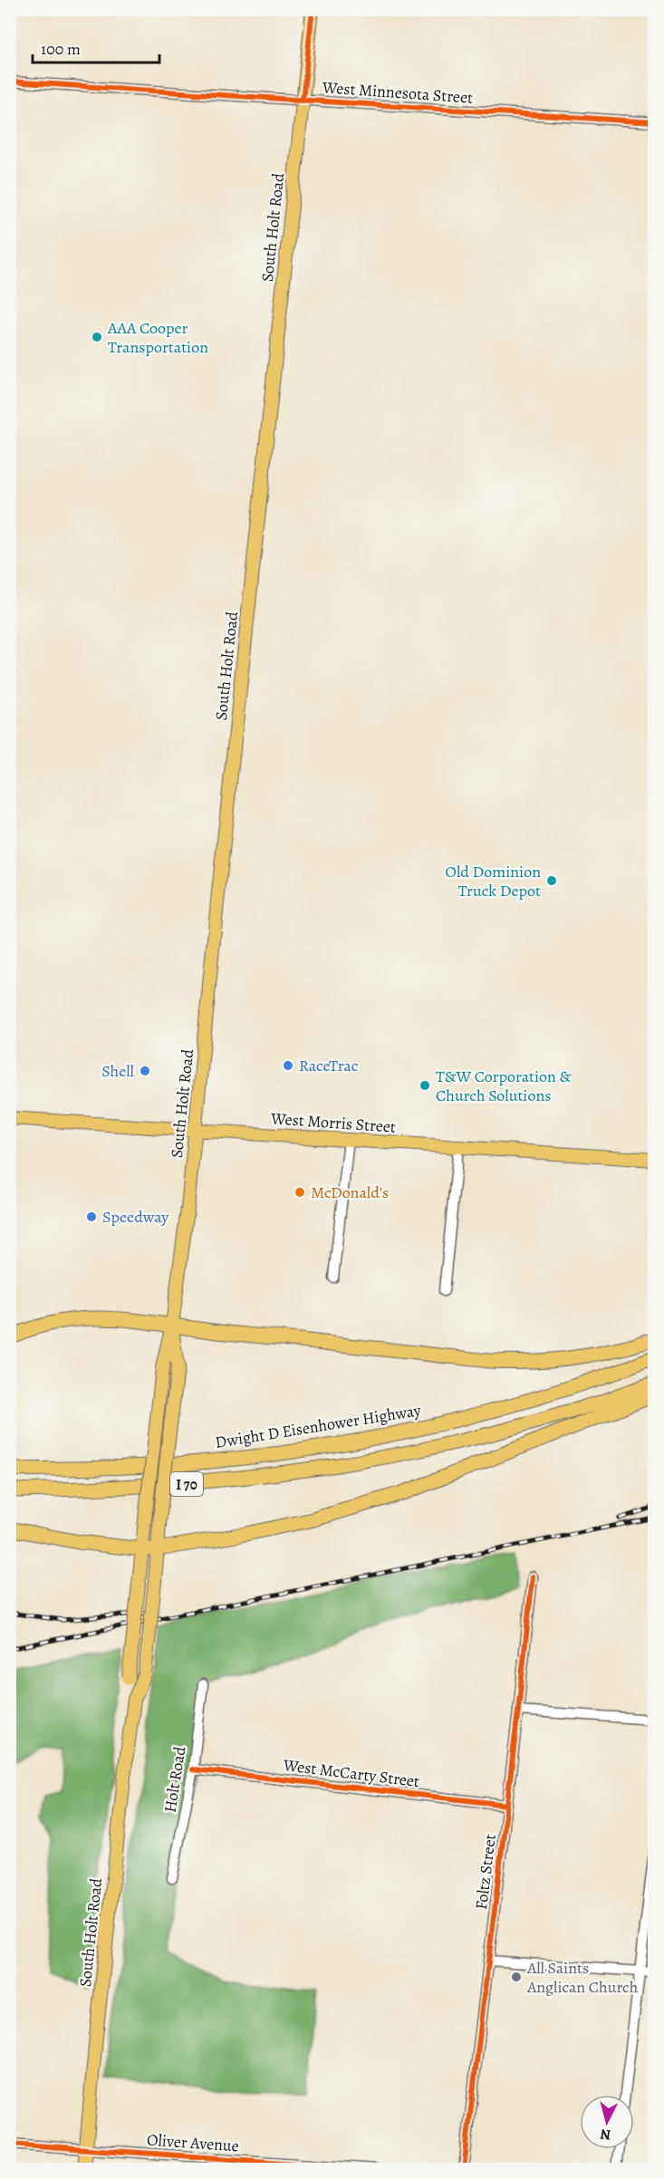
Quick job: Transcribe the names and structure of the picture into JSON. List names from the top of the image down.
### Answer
{
  "streets": {
    "highway": ["Dwight D Eisenhower Highway", "I 70"],
    "main road": ["South Holt Road", "West Morris Street"],
    "street": [
      "West Minnesota Street",
      "West McCarty Street",
      "Holt Road",
      "Foltz Street",
      "Oliver Avenue"
    ]
  },
  "crossings": [
    ["West Minnesota Street", "South Holt Road"],
    ["South Holt Road", "West Morris Street"],
    ["South Holt Road", "Oliver Avenue"],
    ["West McCarty Street", "Holt Road"],
    ["West McCarty Street", "Foltz Street"]
  ],
  "places": [
    "AAA Cooper Transportation",
    "Old Dominion Truck Depot",
    "RaceTrac",
    "Shell",
    "T&W Corporation & Church Solutions",
    "McDonald's",
    "Speedway",
    "All Saints Anglican Church"
  ],
  "scale_bar": "100 m",
  "north": "bottom"
}
